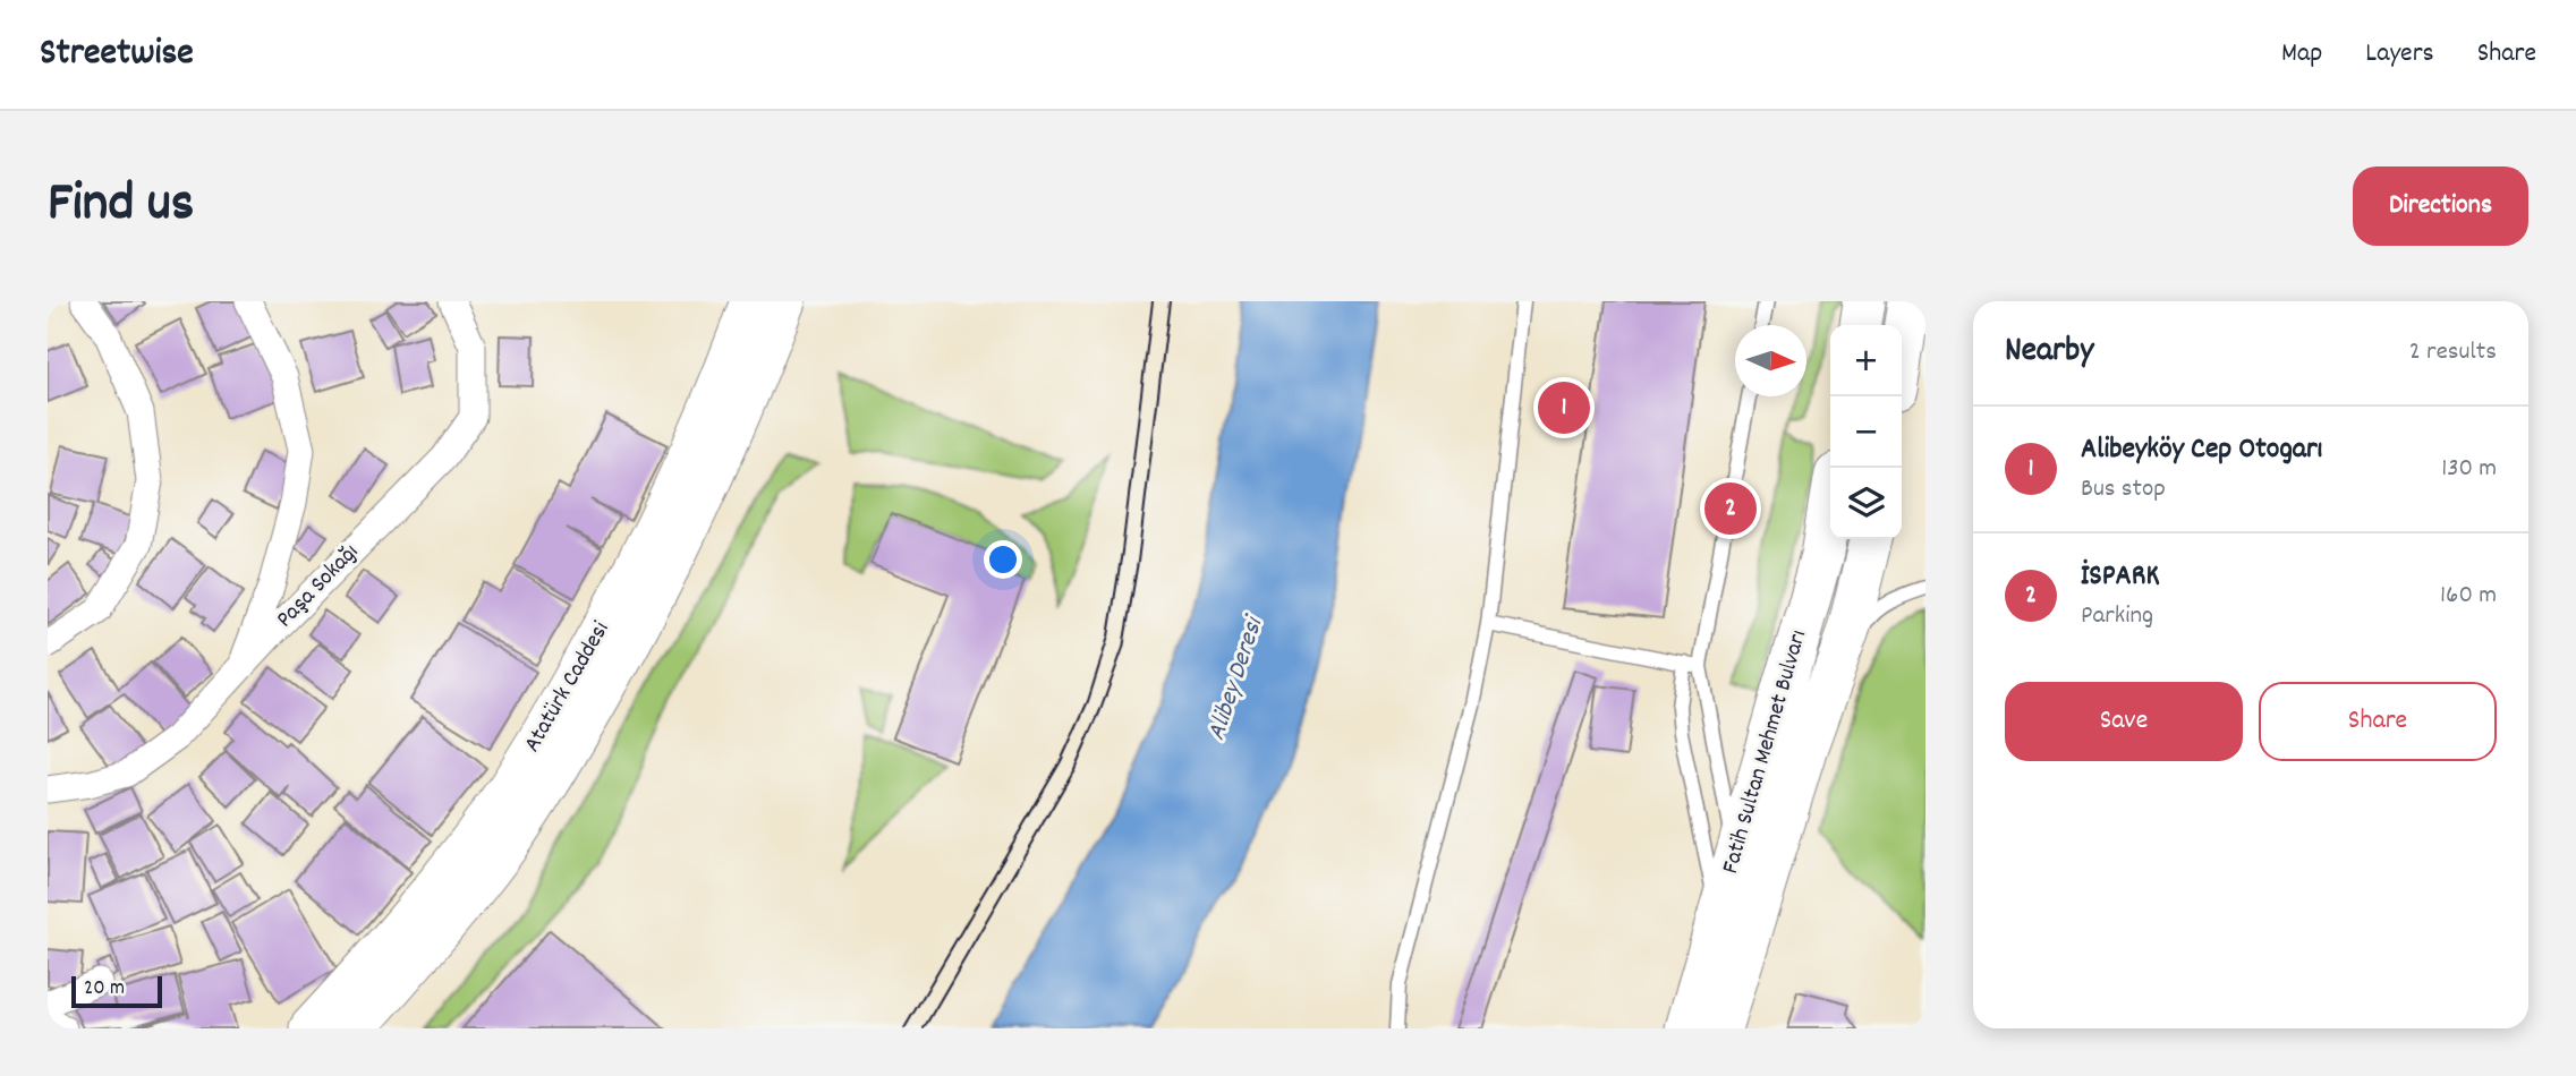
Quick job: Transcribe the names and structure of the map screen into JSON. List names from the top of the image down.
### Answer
{
  "streets": {
    "main road": ["Atatürk Caddesi", "Fatih Sultan Mehmet Bulvarı"],
    "street": ["Paşa Sokağı"]
  },
  "water": ["Alibey Deresi"],
  "scale_bar": "20 m",
  "north": "right",
  "page": {
    "header": "Streetwise",
    "nav": ["Map", "Layers", "Share"],
    "title": "Find us",
    "buttons": [
      "Directions",
      ["Save", "Share"]
    ],
    "heading": ["Nearby", "2 results"],
    "map_buttons": ["+", "−"],
    "pins": ["1", "2"],
    "list": [
      {
        "mark": "1",
        "name": "Alibeyköy Cep Otogarı",
        "note": "Bus stop",
        "value": "130 m"
      },
      {
        "mark": "2",
        "name": "İSPARK",
        "note": "Parking",
        "value": "160 m"
      }
    ],
    "scale": "20 m"
  }
}
